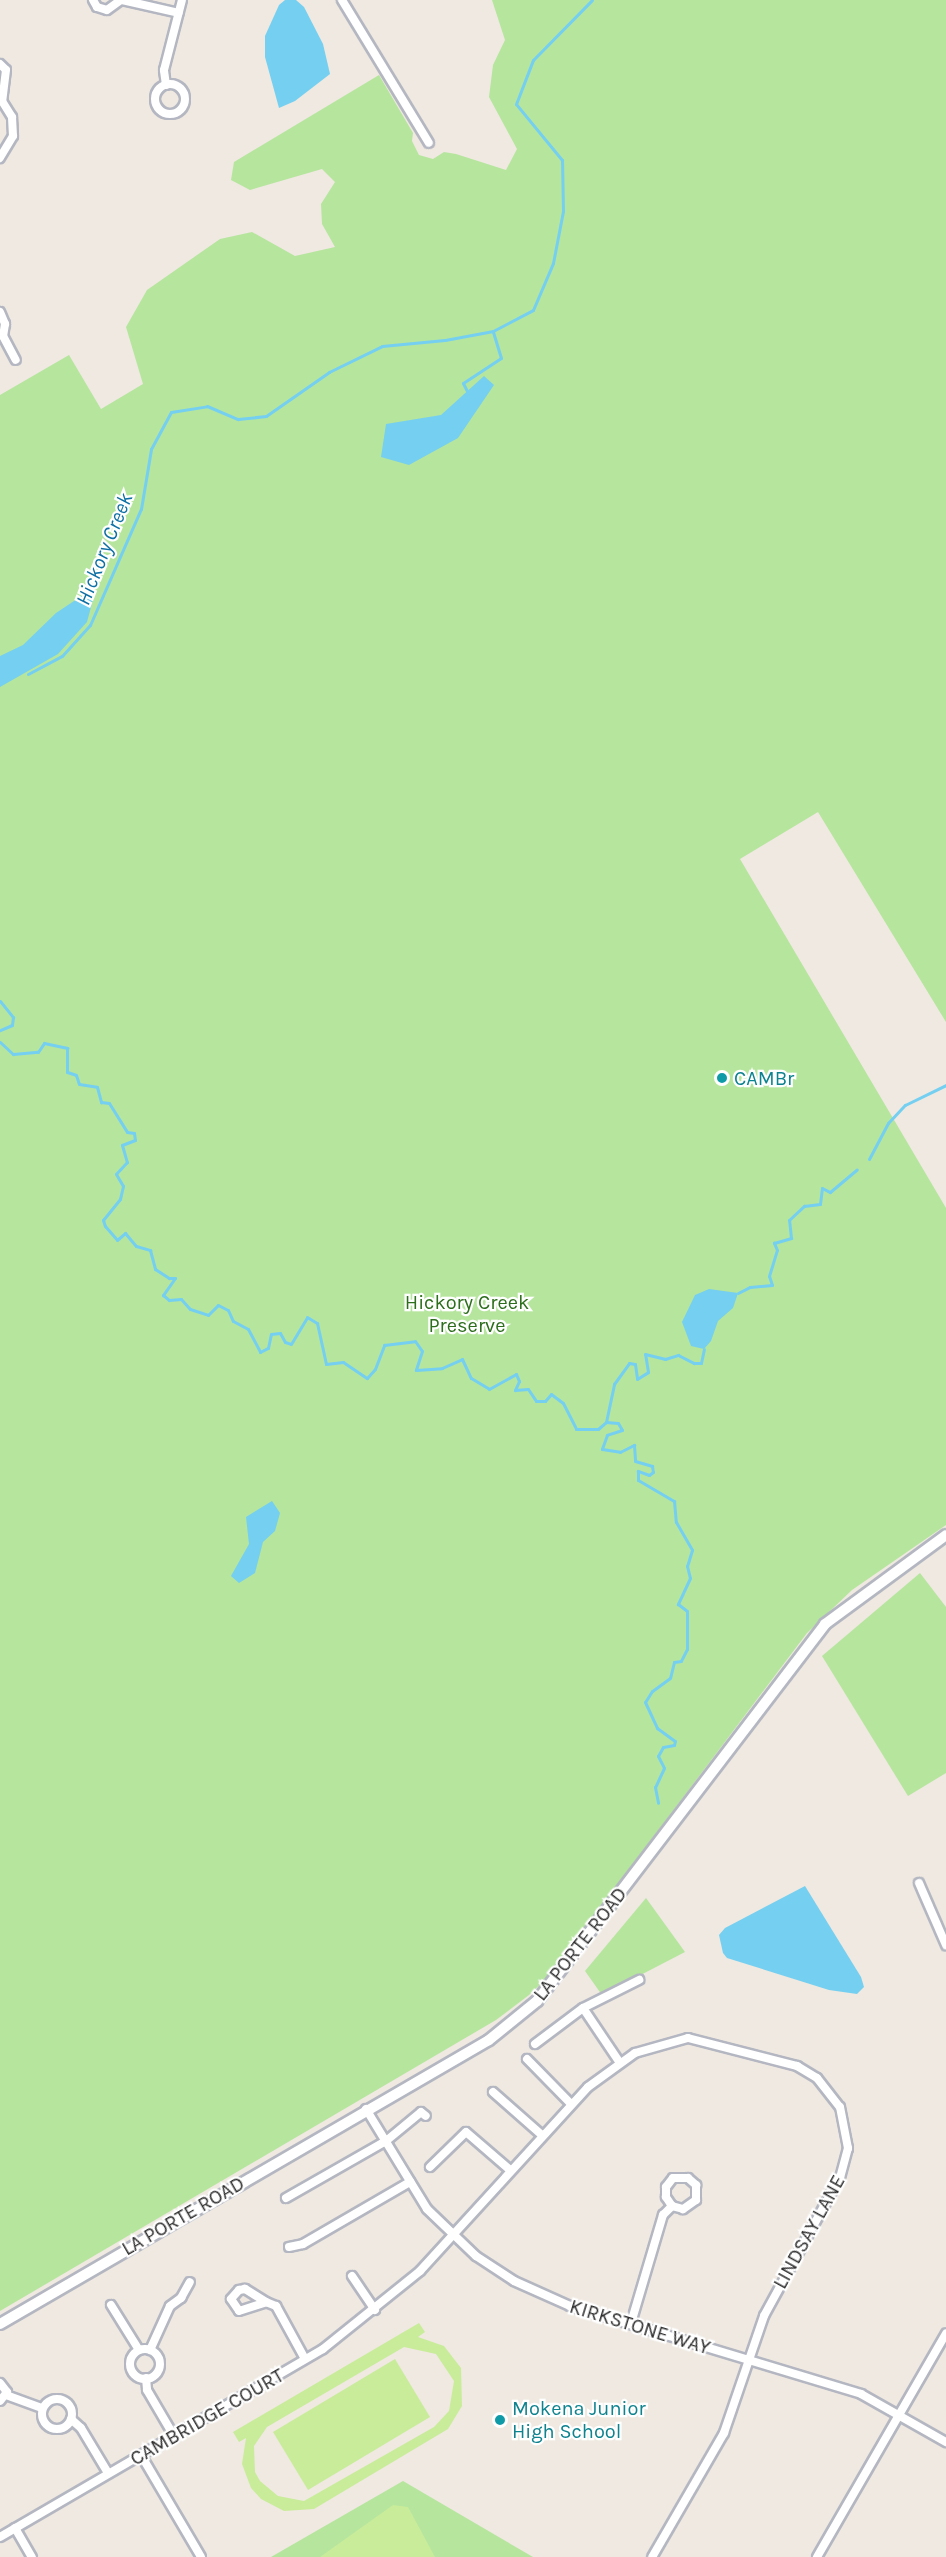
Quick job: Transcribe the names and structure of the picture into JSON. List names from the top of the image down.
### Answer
{
  "streets": {
    "street": [
      "LA PORTE ROAD",
      "LINDSAY LANE",
      "KIRKSTONE WAY",
      "CAMBRIDGE COURT"
    ]
  },
  "crossings": [
    ["LA PORTE ROAD", "KIRKSTONE WAY"],
    ["LINDSAY LANE", "KIRKSTONE WAY"],
    ["LINDSAY LANE", "CAMBRIDGE COURT"],
    ["KIRKSTONE WAY", "CAMBRIDGE COURT"]
  ],
  "water": ["Hickory Creek"],
  "parks": ["Hickory Creek Preserve"],
  "places": ["CAMBr", "Mokena Junior High School"]
}
